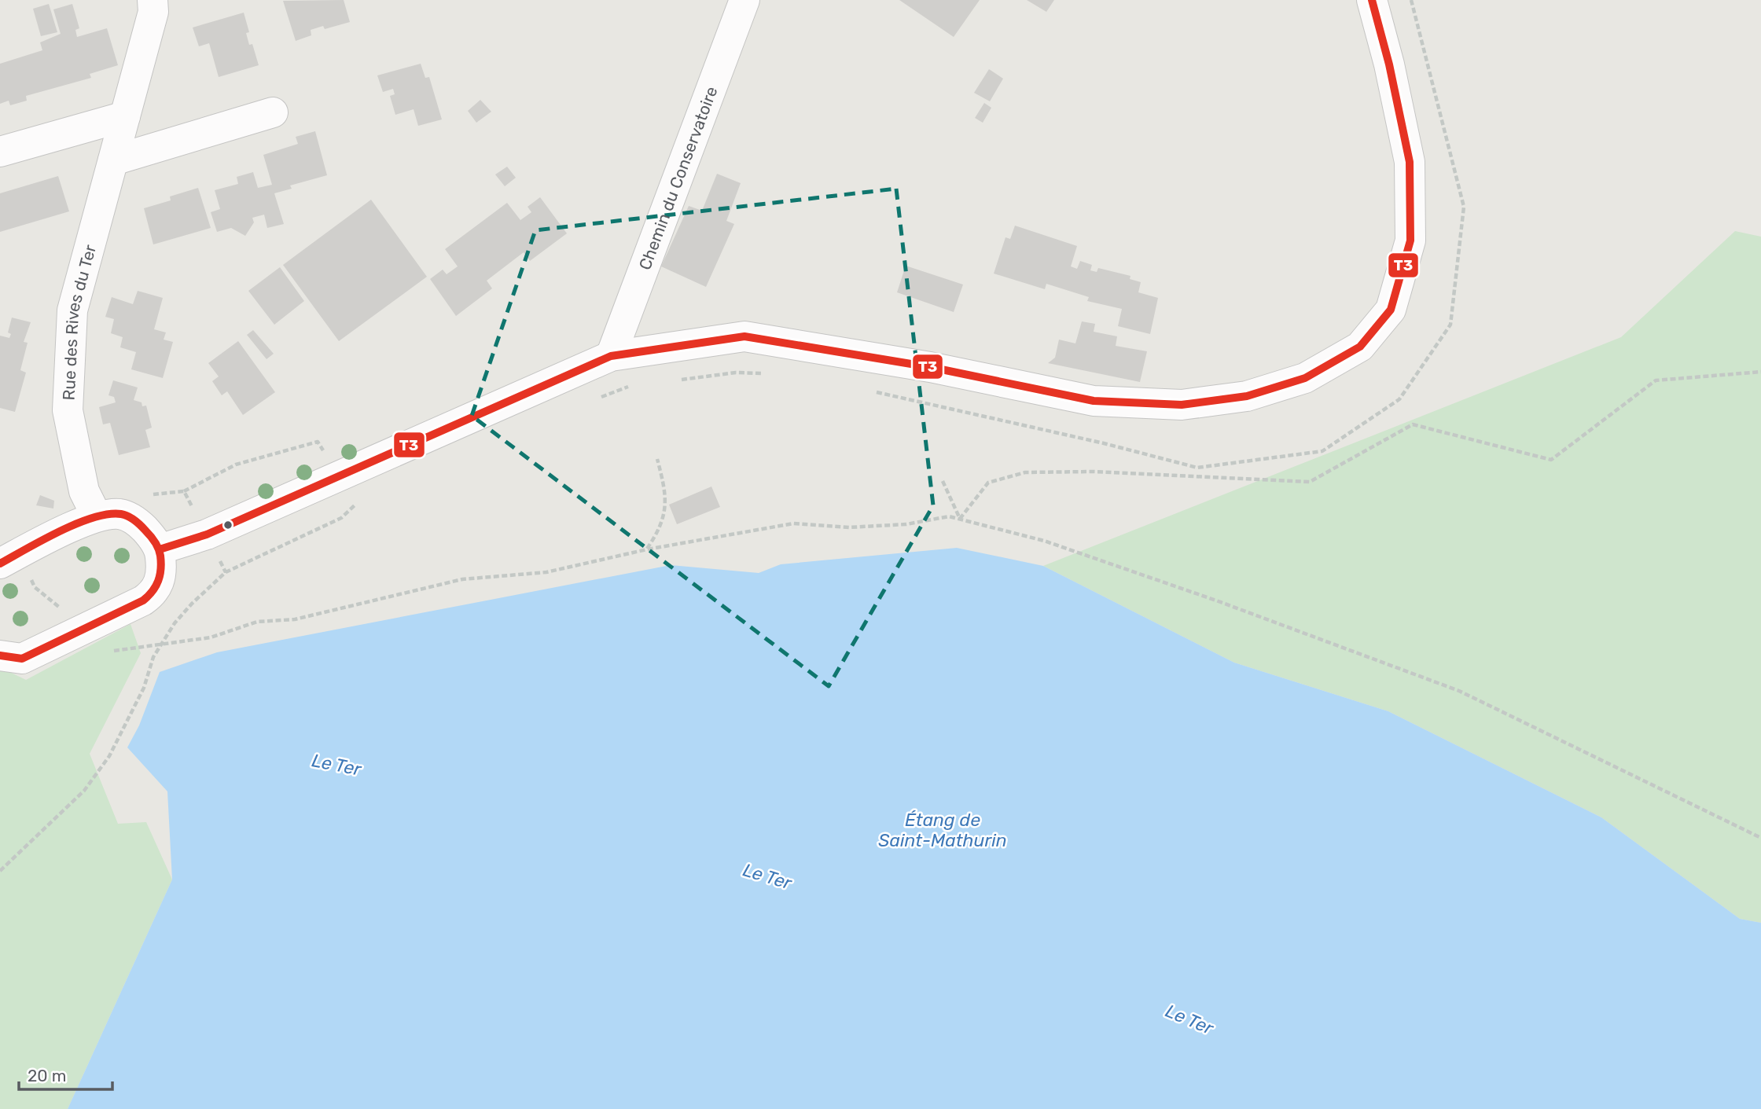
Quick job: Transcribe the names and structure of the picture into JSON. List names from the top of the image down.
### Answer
{
  "streets": {
    "street": ["Chemin du Conservatoire", "Rue des Rives du Ter"]
  },
  "water": ["Le Ter", "Étang de Saint-Mathurin"],
  "lines": ["transit line T3"],
  "scale_bar": "20 m"
}
